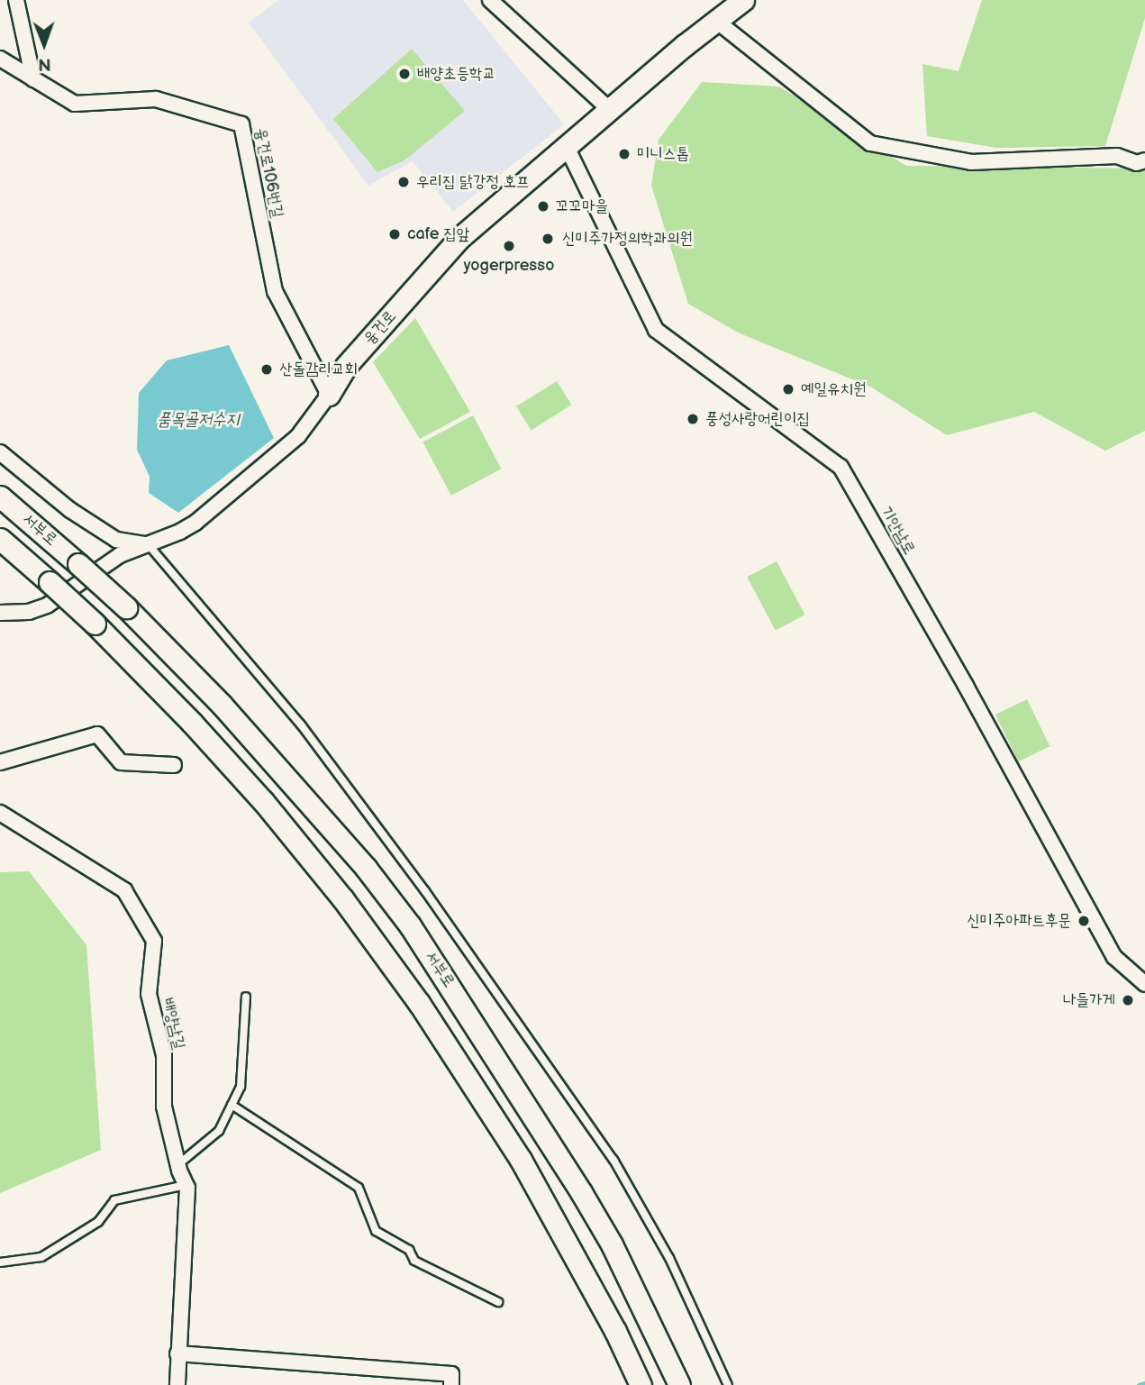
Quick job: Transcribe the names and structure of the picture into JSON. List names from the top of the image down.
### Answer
{
  "streets": {
    "main road": ["융건로", "서부로"],
    "street": ["융건로106번길", "기안남로", "배양남길"]
  },
  "crossings": [
    ["융건로106번길", "융건로"],
    ["융건로", "기안남로"]
  ],
  "water": ["품목골저수지"],
  "places": [
    "배양초등학교",
    "미니스톱",
    "우리집 닭강정 호프",
    "꼬꼬마을",
    "cafe 집앞",
    "신미주가정의학과의원",
    "yogerpresso",
    "산돌감리교회",
    "예일유치원",
    "풍성사랑어린이집",
    "신미주아파트후문",
    "나들가게"
  ],
  "north": "bottom"
}
